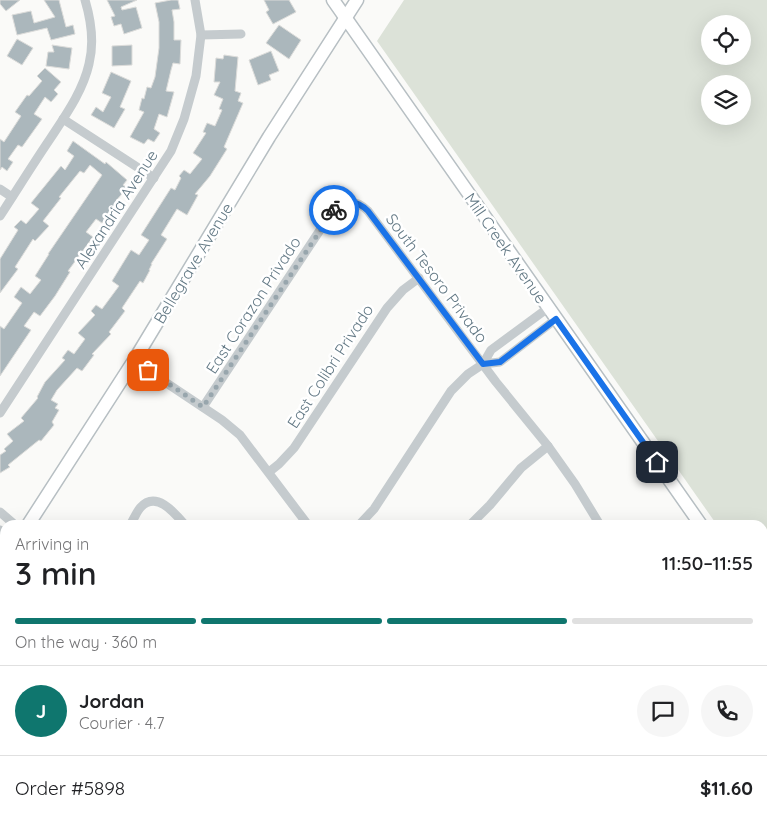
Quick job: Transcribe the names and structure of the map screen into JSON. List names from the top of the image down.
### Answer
{
  "streets": {
    "street": [
      "Alexandria Avenue",
      "Mill Creek Avenue",
      "Bellegrave Avenue",
      "South Tesoro Privado",
      "East Corazon Privado",
      "East Colibri Privado"
    ]
  },
  "crossings": [
    ["Mill Creek Avenue", "Bellegrave Avenue"],
    ["South Tesoro Privado", "East Corazon Privado"],
    ["South Tesoro Privado", "East Colibri Privado"]
  ],
  "page": {
    "heading": ["3 min", "Arriving in", "11:50–11:55"],
    "panel": [
      "Jordan",
      "Courier · 4.7",
      "Order #5898",
      "$11.60"
    ],
    "bar": "On the way · 360 m",
    "round": "J"
  }
}
